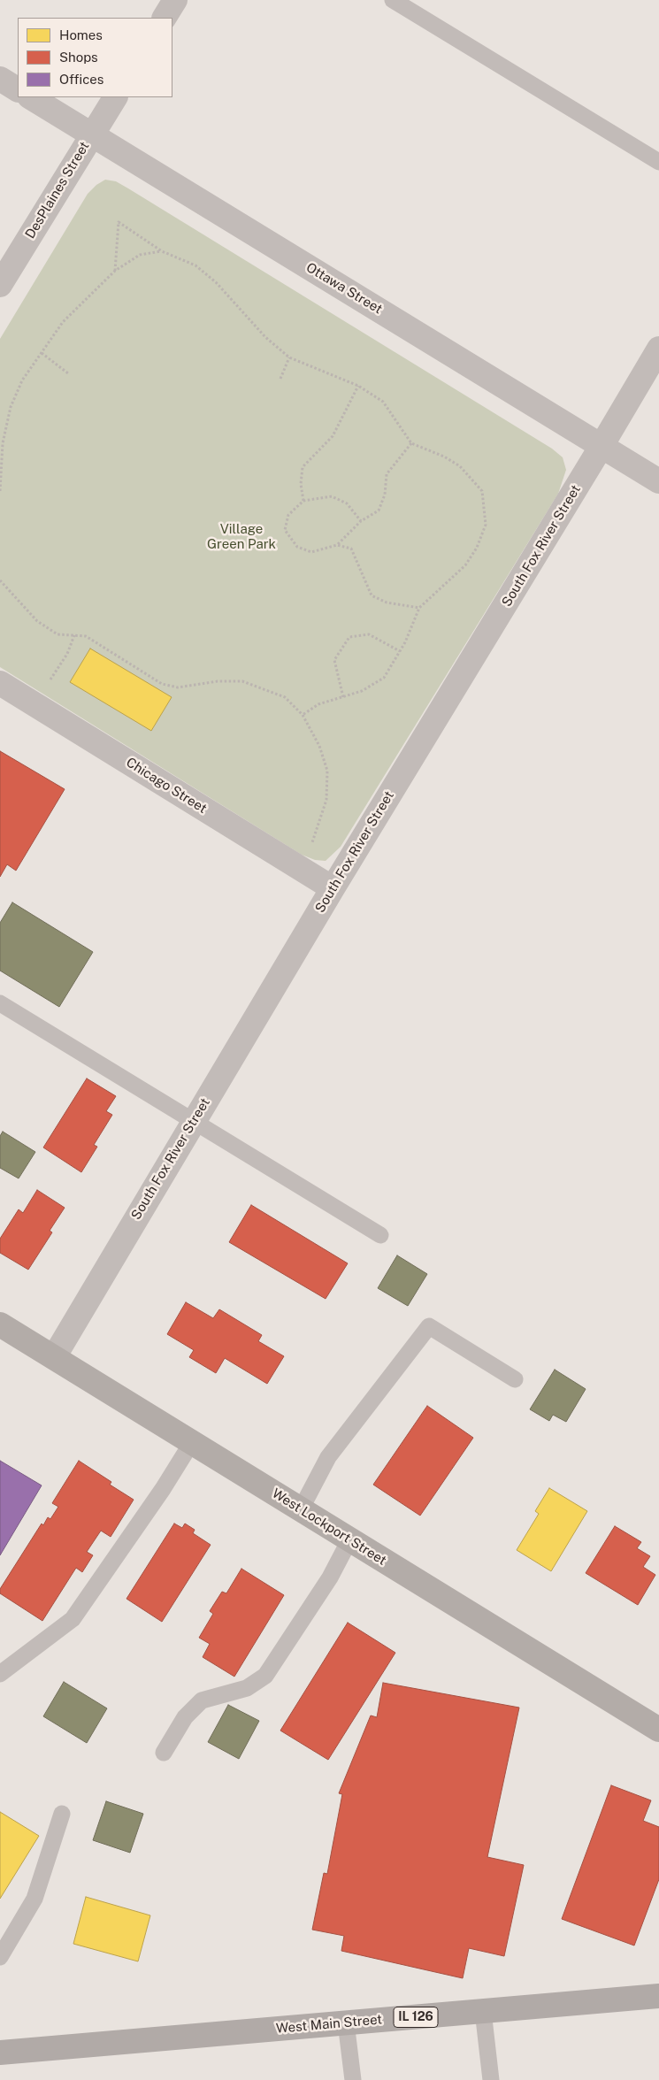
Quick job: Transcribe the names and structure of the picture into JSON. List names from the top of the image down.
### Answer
{
  "streets": {
    "main road": ["West Lockport Street", "IL 126", "West Main Street"],
    "street": [
      "DesPlaines Street",
      "Ottawa Street",
      "South Fox River Street",
      "Chicago Street"
    ]
  },
  "crossings": [
    ["DesPlaines Street", "Ottawa Street"],
    ["Ottawa Street", "South Fox River Street"],
    ["South Fox River Street", "Chicago Street"],
    ["South Fox River Street", "West Lockport Street"]
  ],
  "parks": ["Village Green Park"],
  "legend": ["Homes", "Shops", "Offices"]
}
